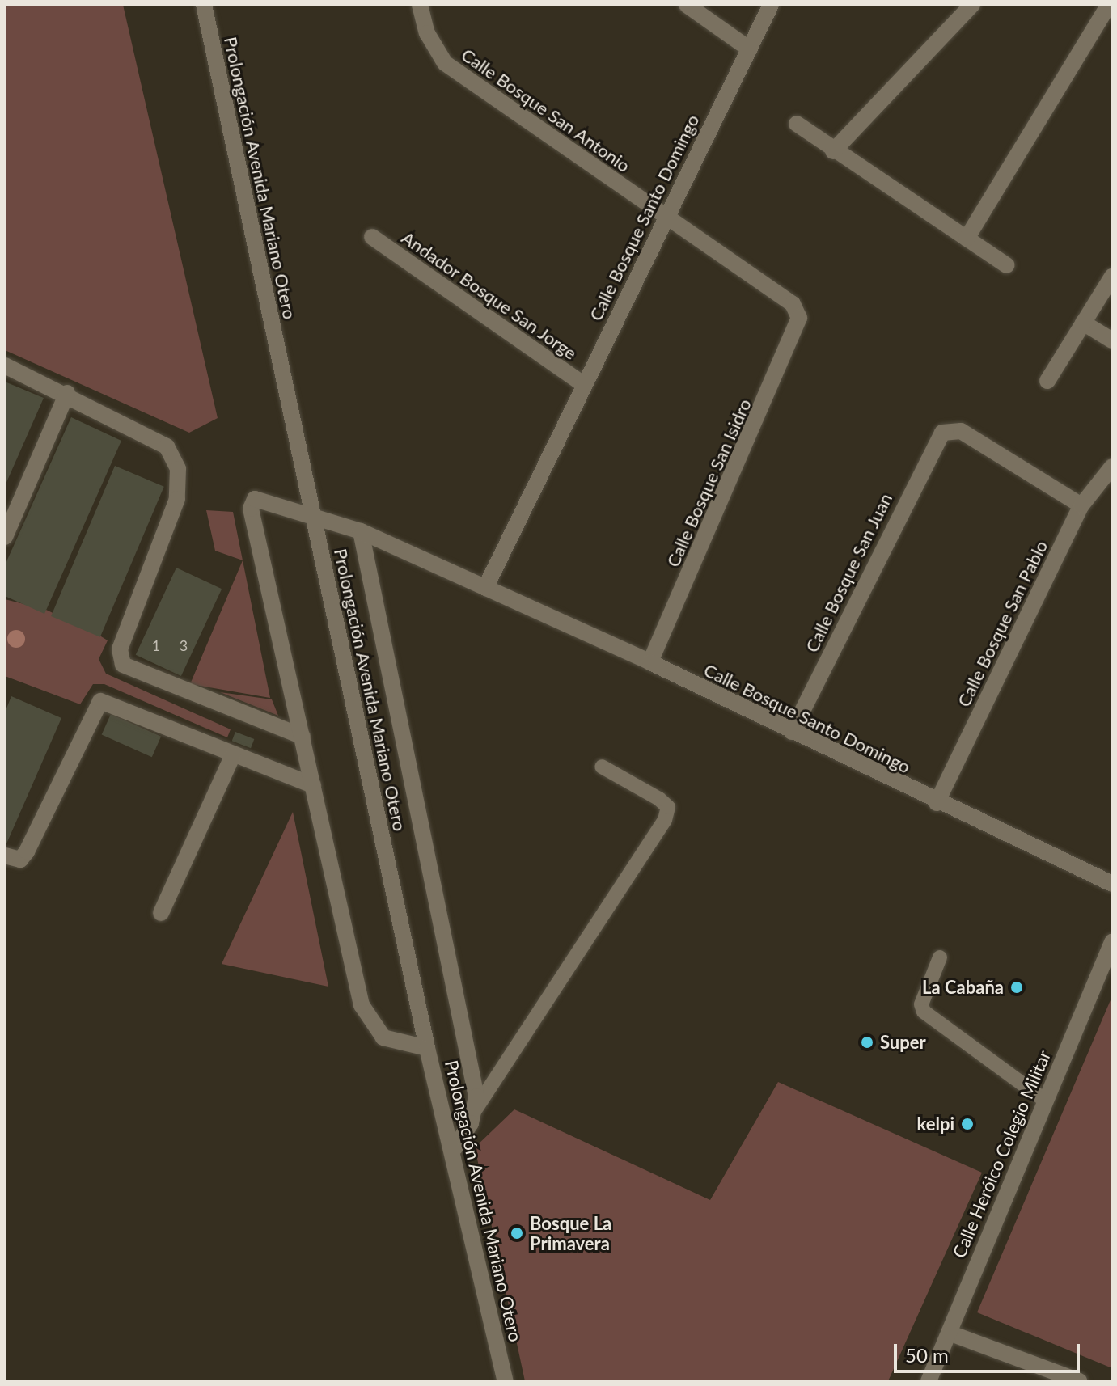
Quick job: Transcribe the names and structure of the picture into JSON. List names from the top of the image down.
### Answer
{
  "streets": {
    "street": [
      "Calle Bosque San Antonio",
      "Prolongación Avenida Mariano Otero",
      "Calle Bosque Santo Domingo",
      "Andador Bosque San Jorge",
      "Calle Bosque San Isidro",
      "Calle Bosque San Juan",
      "Calle Bosque San Pablo",
      "Calle Heróico Colegio Militar"
    ]
  },
  "crossings": [
    ["Calle Bosque San Antonio", "Calle Bosque Santo Domingo"],
    ["Calle Bosque San Antonio", "Calle Bosque San Isidro"],
    ["Prolongación Avenida Mariano Otero", "Calle Bosque Santo Domingo"],
    ["Calle Bosque Santo Domingo", "Andador Bosque San Jorge"],
    ["Calle Bosque Santo Domingo", "Calle Bosque San Isidro"],
    ["Calle Bosque Santo Domingo", "Calle Bosque San Juan"],
    ["Calle Bosque Santo Domingo", "Calle Bosque San Pablo"],
    ["Calle Bosque San Juan", "Calle Bosque San Pablo"]
  ],
  "places": [
    "La Cabaña",
    "Super",
    "kelpi",
    "Bosque La Primavera"
  ],
  "house_numbers": ["1", "3"],
  "scale_bar": "50 m"
}
